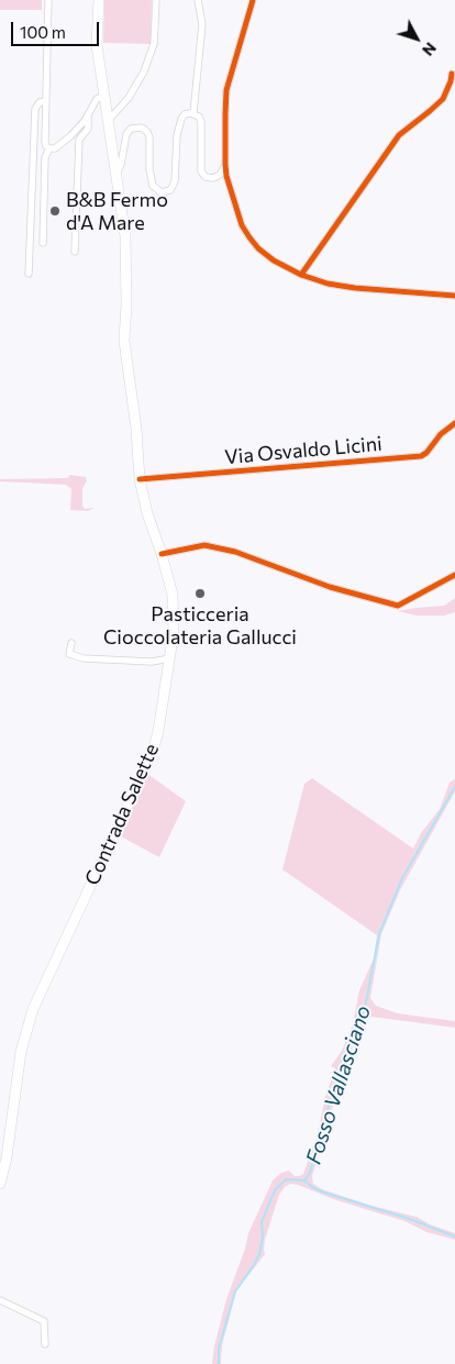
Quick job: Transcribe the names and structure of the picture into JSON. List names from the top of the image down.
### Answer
{
  "streets": {
    "main road": ["Contrada Salette"],
    "street": ["Via Osvaldo Licini"]
  },
  "crossings": [
    ["Via Osvaldo Licini", "Contrada Salette"]
  ],
  "water": ["Fosso Vallasciano"],
  "places": ["B&B Fermo d'A Mare", "Pasticceria Cioccolateria Gallucci"],
  "scale_bar": "100 m",
  "north": "bottom right"
}
